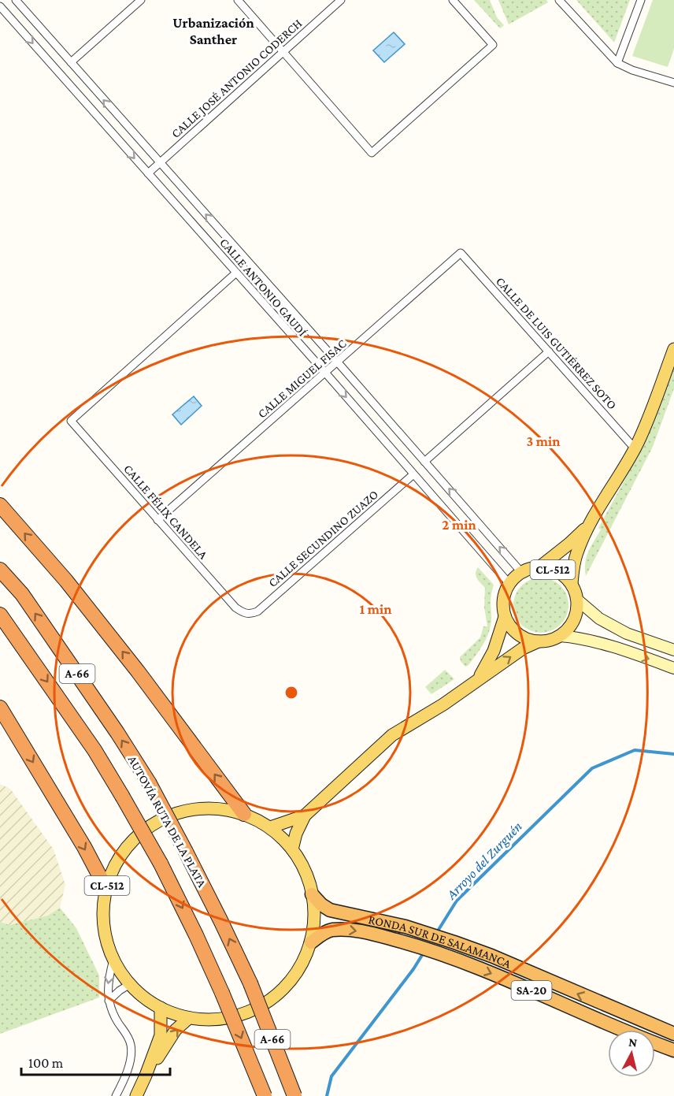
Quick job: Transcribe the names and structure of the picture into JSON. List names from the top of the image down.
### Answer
{
  "streets": {
    "highway": [
      "A-66",
      "AUTOVÍA RUTA DE LA PLATA",
      "RONDA SUR DE SALAMANCA",
      "SA-20"
    ],
    "main road": ["CL-512"],
    "street": [
      "CALLE JOSÉ ANTONIO CODERCH",
      "CALLE ANTONIO GAUDÍ",
      "CALLE DE LUIS GUTIÉRREZ SOTO",
      "CALLE MIGUEL FISAC",
      "CALLE FÉLIX CANDELA",
      "CALLE SECUNDINO ZUAZO"
    ]
  },
  "crossings": [
    ["CALLE JOSÉ ANTONIO CODERCH", "CALLE ANTONIO GAUDÍ"],
    ["CALLE ANTONIO GAUDÍ", "CALLE MIGUEL FISAC"],
    ["CALLE ANTONIO GAUDÍ", "CALLE FÉLIX CANDELA"],
    ["CALLE ANTONIO GAUDÍ", "CALLE SECUNDINO ZUAZO"],
    ["CALLE ANTONIO GAUDÍ", "CL-512"],
    ["CALLE DE LUIS GUTIÉRREZ SOTO", "CALLE MIGUEL FISAC"],
    ["CALLE DE LUIS GUTIÉRREZ SOTO", "CL-512"],
    ["CALLE MIGUEL FISAC", "CALLE FÉLIX CANDELA"],
    ["CALLE FÉLIX CANDELA", "CALLE SECUNDINO ZUAZO"],
    ["CL-512", "RONDA SUR DE SALAMANCA"]
  ],
  "districts": ["Urbanización Santher"],
  "water": ["Arroyo del Zurguén"],
  "scale_bar": "100 m",
  "north": "top",
  "rings": ["3 min", "2 min", "1 min"]
}
